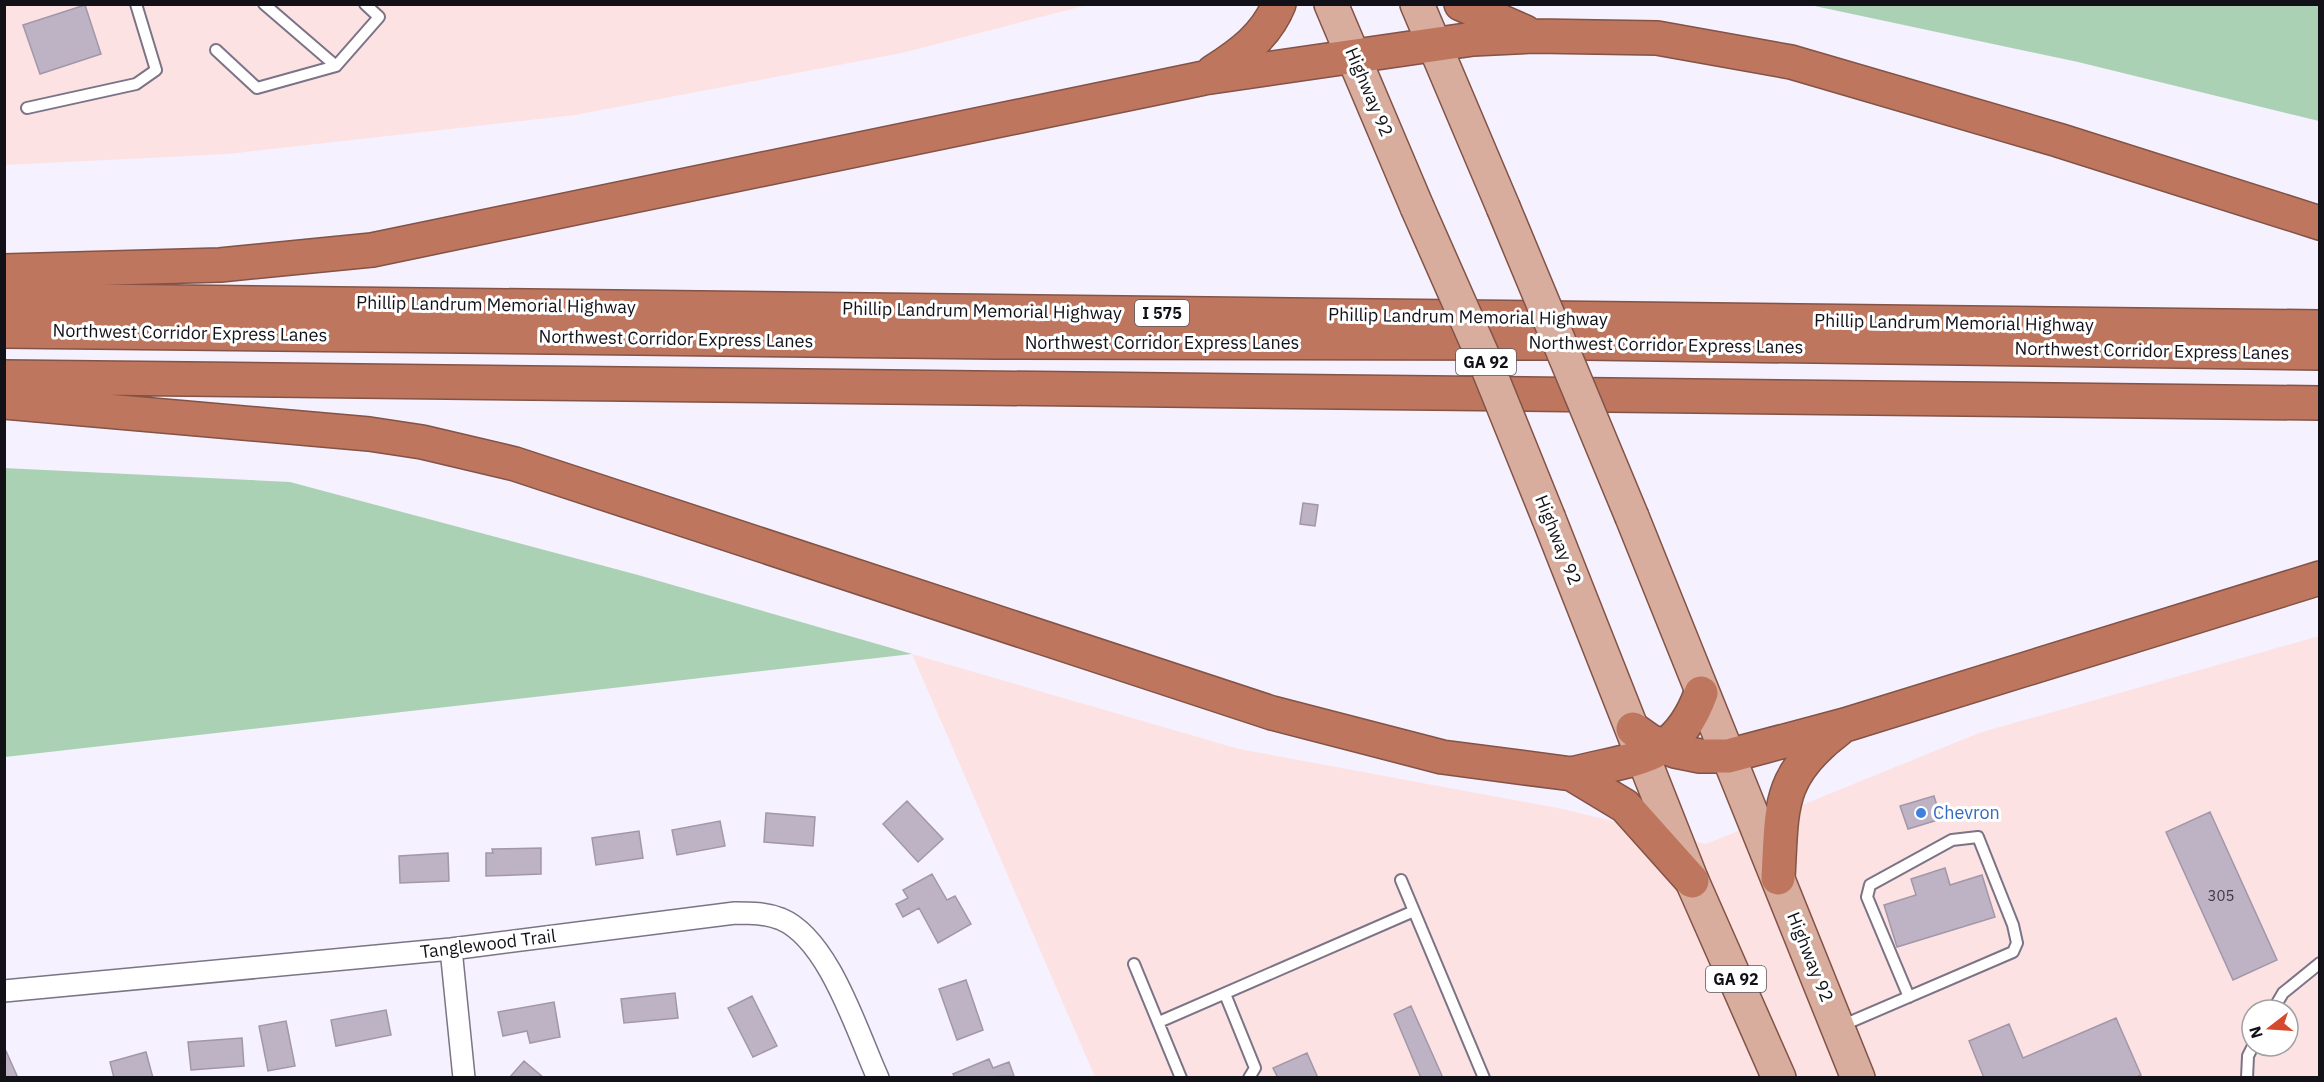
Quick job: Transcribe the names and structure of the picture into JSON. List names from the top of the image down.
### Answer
{
  "streets": {
    "highway": ["Phillip Landrum Memorial Highway", "I 575", "Northwest Corridor Express Lanes"],
    "main road": ["Highway 92", "GA 92"],
    "street": ["Tanglewood Trail"]
  },
  "places": ["Chevron"],
  "house_numbers": ["305"],
  "north": "left"
}
